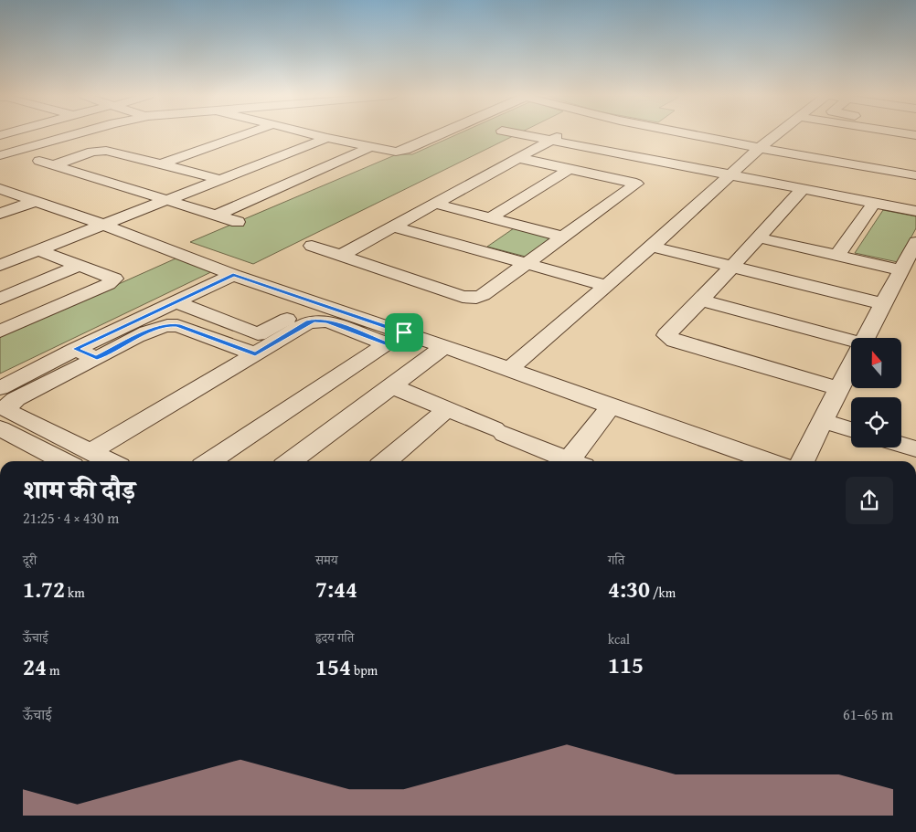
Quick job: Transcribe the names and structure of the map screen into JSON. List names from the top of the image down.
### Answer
{
  "north": "top",
  "page": {
    "heading": ["शाम की दौड़", "21:25 · 4 × 430 m"],
    "stats": [
      ["दूरी", "1.72 km"],
      ["समय", "7:44"],
      ["गति", "4:30 /km"],
      ["ऊँचाई", "24 m"],
      ["हृदय गति", "154 bpm"],
      ["kcal", "115"]
    ],
    "chart": ["ऊँचाई", "61–65 m"]
  }
}
